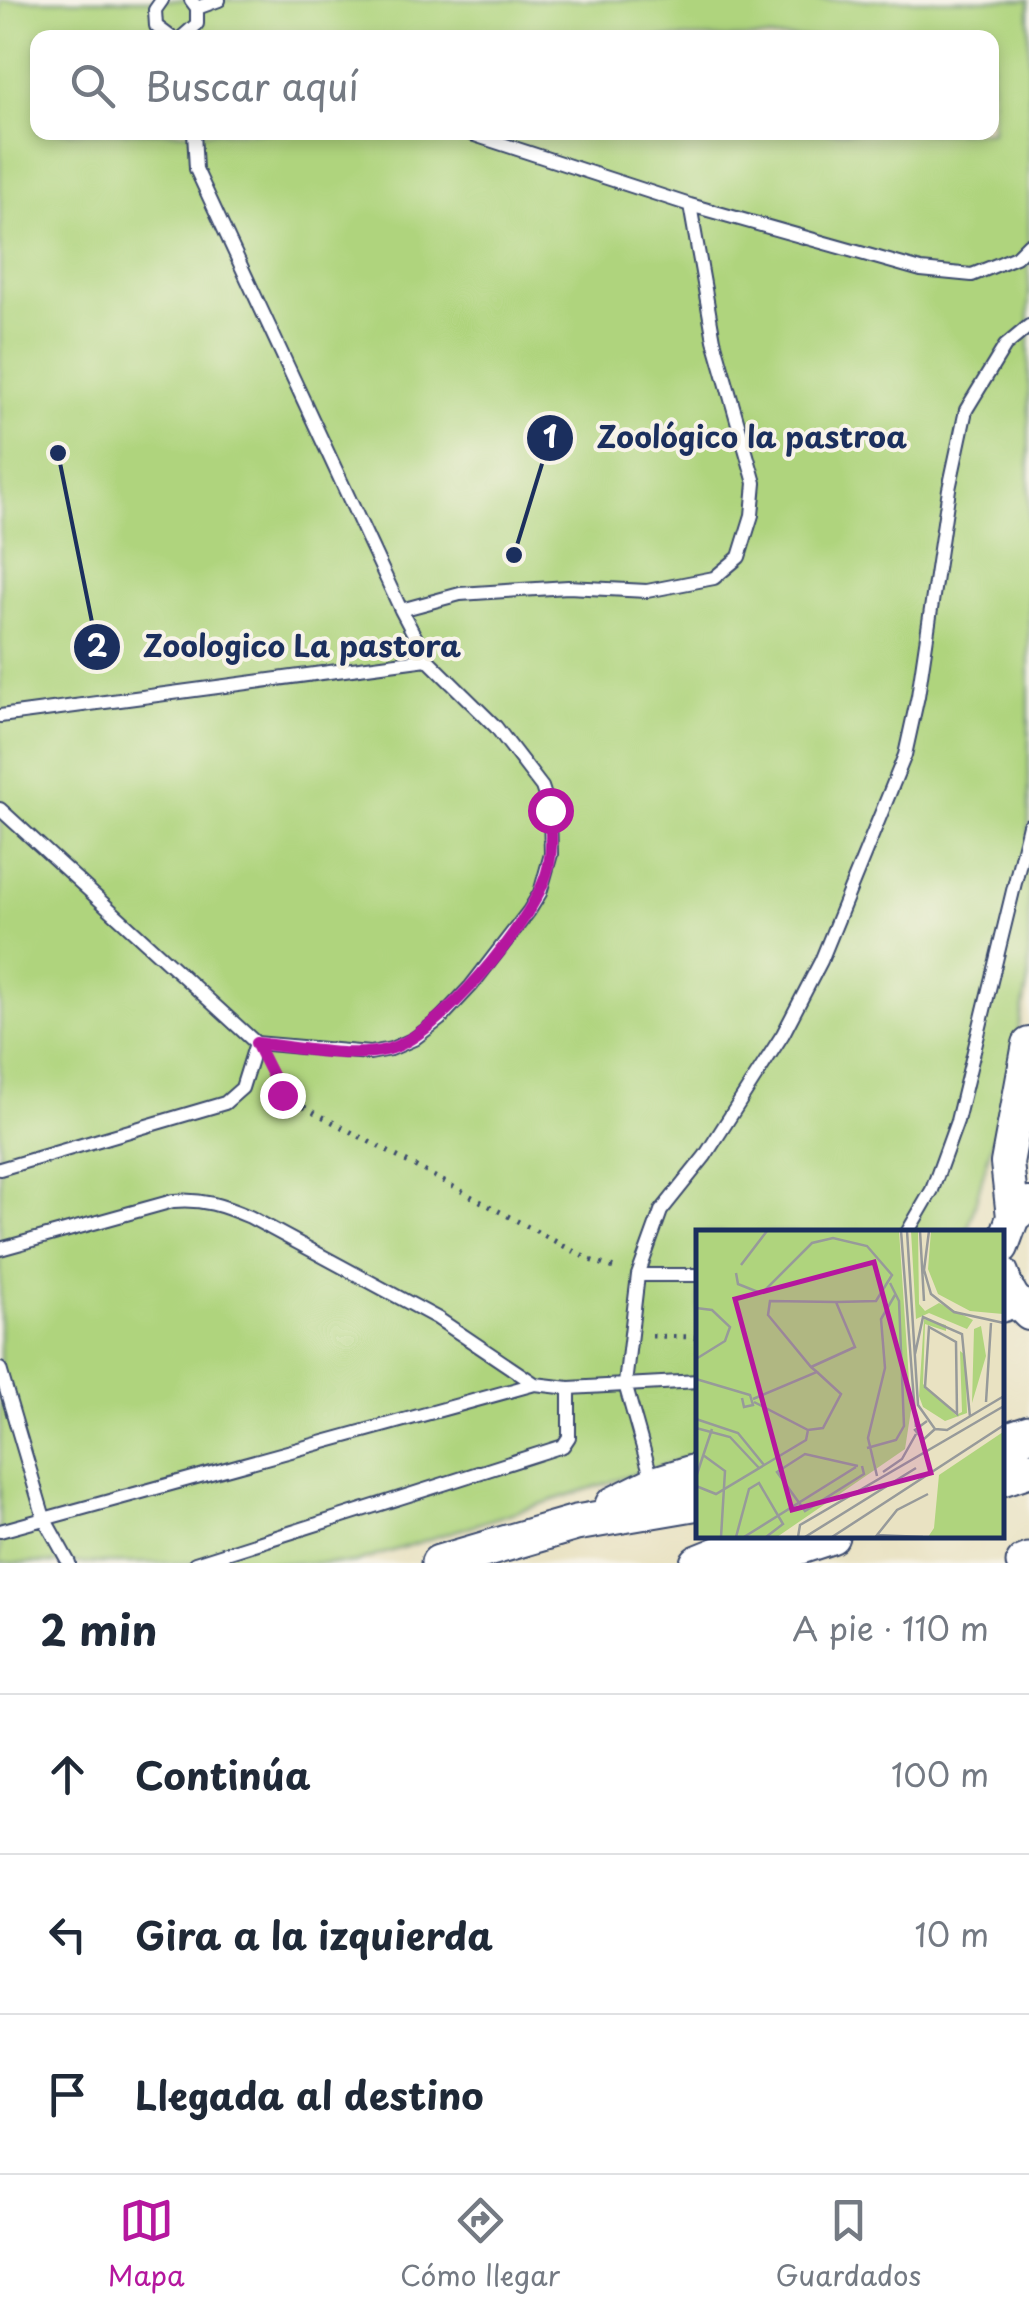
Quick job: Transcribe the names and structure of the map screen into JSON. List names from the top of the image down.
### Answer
{
  "places": ["Zoologico La pastora", "Zoológico la pastroa"],
  "page": {
    "search": "Buscar aquí",
    "heading": ["2 min", "A pie · 110 m"],
    "list": [
      ["Continúa", "100 m"],
      ["Gira a la izquierda", "10 m"],
      "Llegada al destino"
    ],
    "nav": ["Mapa", "Cómo llegar", "Guardados"]
  }
}
